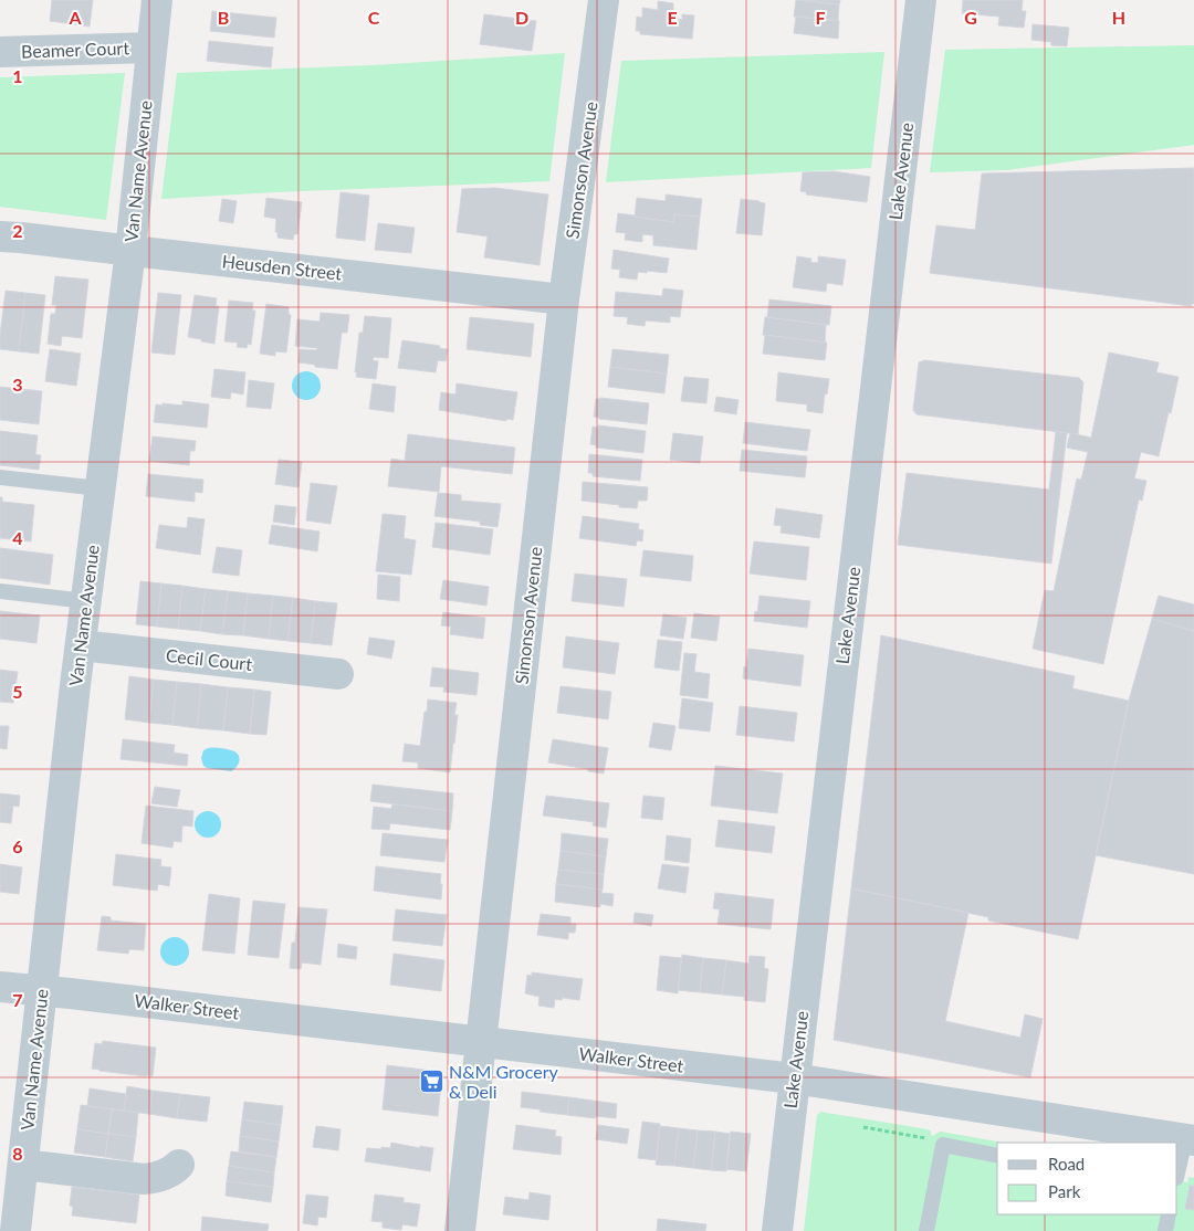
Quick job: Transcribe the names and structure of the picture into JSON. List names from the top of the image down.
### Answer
{
  "streets": {
    "street": [
      "Beamer Court",
      "Simonson Avenue",
      "Van Name Avenue",
      "Lake Avenue",
      "Heusden Street",
      "Cecil Court",
      "Walker Street"
    ]
  },
  "crossings": [
    ["Beamer Court", "Van Name Avenue"],
    ["Simonson Avenue", "Heusden Street"],
    ["Simonson Avenue", "Walker Street"],
    ["Van Name Avenue", "Heusden Street"],
    ["Van Name Avenue", "Cecil Court"],
    ["Van Name Avenue", "Walker Street"],
    ["Lake Avenue", "Walker Street"]
  ],
  "places": {
    "supermarket": ["N&M Grocery & Deli"]
  },
  "legend": ["Road", "Park"],
  "grid": {
    "columns": [
      "A",
      "B",
      "C",
      "D",
      "E",
      "F",
      "G",
      "H"
    ],
    "rows": [
      "1",
      "2",
      "3",
      "4",
      "5",
      "6",
      "7",
      "8"
    ]
  }
}
